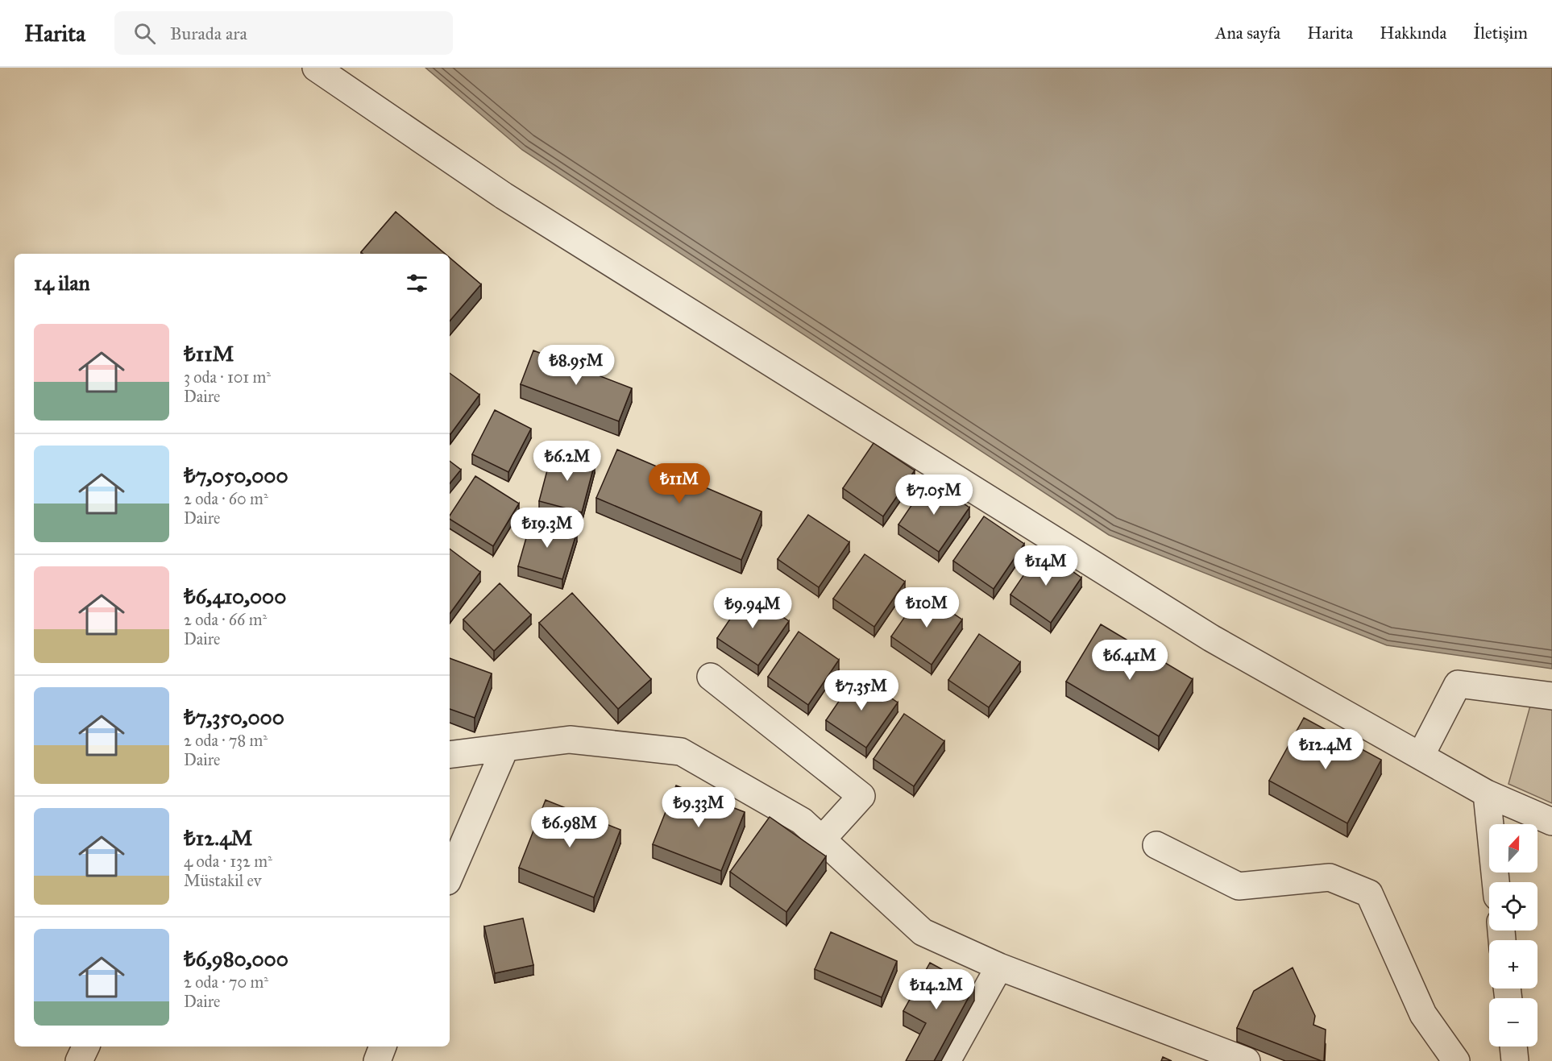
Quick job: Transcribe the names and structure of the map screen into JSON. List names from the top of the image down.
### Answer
{
  "north": "top",
  "page": {
    "header": "Harita",
    "search": "Burada ara",
    "nav": [
      "Ana sayfa",
      "Harita",
      "Hakkında",
      "İletişim"
    ],
    "heading": "14 ilan",
    "list": [
      {
        "name": "₺11M",
        "note": "3 oda · 101 m² · Daire"
      },
      {
        "name": "₺7,050,000",
        "note": "2 oda · 60 m² · Daire"
      },
      {
        "name": "₺6,410,000",
        "note": "2 oda · 66 m² · Daire"
      },
      {
        "name": "₺7,350,000",
        "note": "2 oda · 78 m² · Daire"
      },
      {
        "name": "₺12.4M",
        "note": "4 oda · 132 m² · Müstakil ev"
      },
      {
        "name": "₺6,980,000",
        "note": "2 oda · 70 m² · Daire"
      }
    ],
    "price": [
      "₺8.95M",
      "₺6.2M",
      "₺11M",
      "₺7.05M",
      "₺19.3M",
      "₺14M",
      "₺10M",
      "₺9.94M",
      "₺6.41M",
      "₺7.35M",
      "₺12.4M",
      "₺9.33M",
      "₺6.98M",
      "₺14.2M"
    ],
    "map_buttons": ["+", "−"]
  }
}
